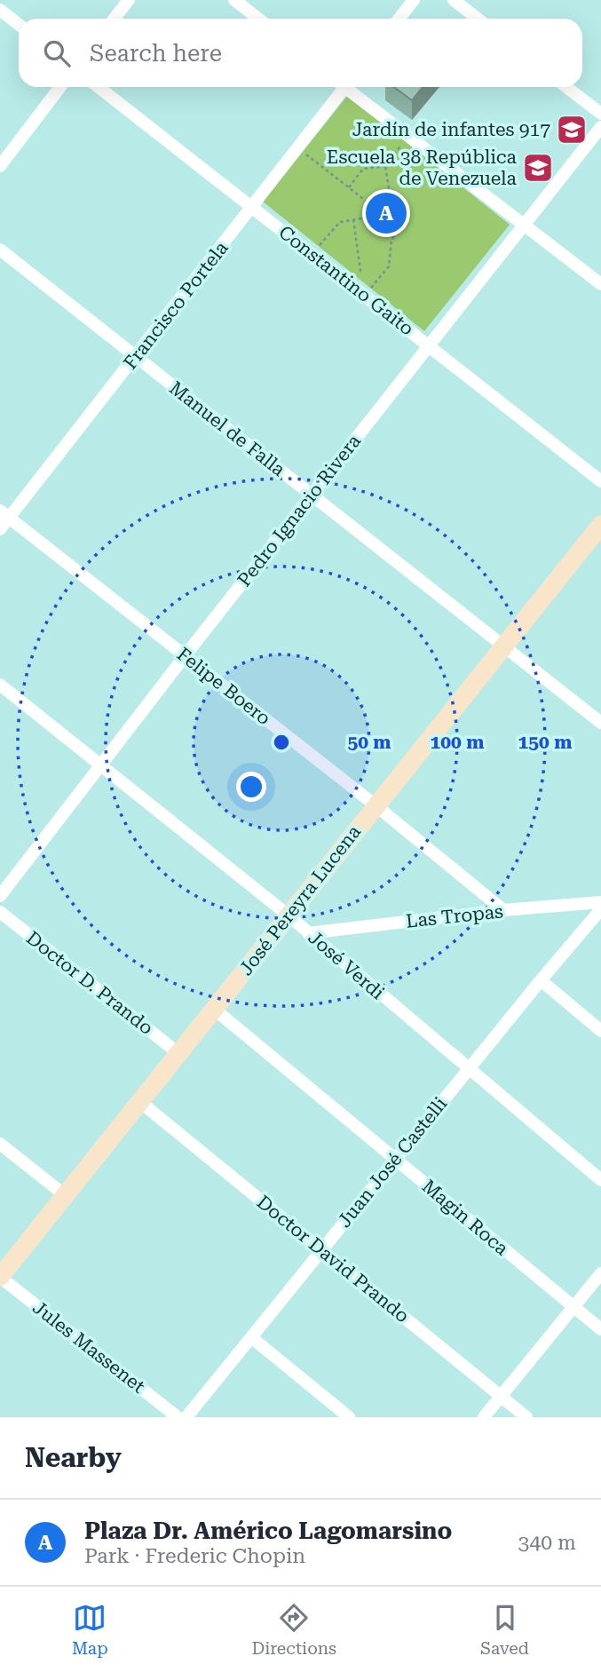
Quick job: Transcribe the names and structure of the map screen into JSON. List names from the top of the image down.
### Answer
{
  "streets": {
    "street": [
      "Constantino Gaito",
      "Francisco Portela",
      "Manuel de Falla",
      "Pedro Ignacio Rivera",
      "Felipe Boero",
      "José Pereyra Lucena",
      "Las Tropas",
      "José Verdi",
      "Doctor D. Prando",
      "Juan José Castelli",
      "Magin Roca",
      "Doctor David Prando",
      "Jules Massenet"
    ]
  },
  "crossings": [
    ["Constantino Gaito", "Francisco Portela"],
    ["Constantino Gaito", "Pedro Ignacio Rivera"],
    ["Francisco Portela", "Manuel de Falla"],
    ["Francisco Portela", "Felipe Boero"],
    ["Manuel de Falla", "Pedro Ignacio Rivera"],
    ["Manuel de Falla", "José Pereyra Lucena"],
    ["Pedro Ignacio Rivera", "Felipe Boero"],
    ["Pedro Ignacio Rivera", "José Verdi"],
    ["Felipe Boero", "José Pereyra Lucena"],
    ["Felipe Boero", "Las Tropas"],
    ["José Pereyra Lucena", "José Verdi"],
    ["José Pereyra Lucena", "Doctor D. Prando"],
    ["José Pereyra Lucena", "Magin Roca"],
    ["José Pereyra Lucena", "Doctor David Prando"],
    ["José Pereyra Lucena", "Jules Massenet"],
    ["Las Tropas", "José Verdi"],
    ["José Verdi", "Juan José Castelli"],
    ["Juan José Castelli", "Magin Roca"],
    ["Juan José Castelli", "Doctor David Prando"]
  ],
  "places": {
    "school or university": ["Jardín de infantes 917", "Escuela 38 República de Venezuela"]
  },
  "page": {
    "search": "Search here",
    "pins": "A",
    "heading": "Nearby",
    "list": [
      {
        "mark": "A",
        "name": "Plaza Dr. Américo Lagomarsino",
        "note": "Park · Frederic Chopin",
        "value": "340 m"
      }
    ],
    "nav": ["Map", "Directions", "Saved"]
  },
  "rings": ["50 m", "100 m", "150 m"]
}
